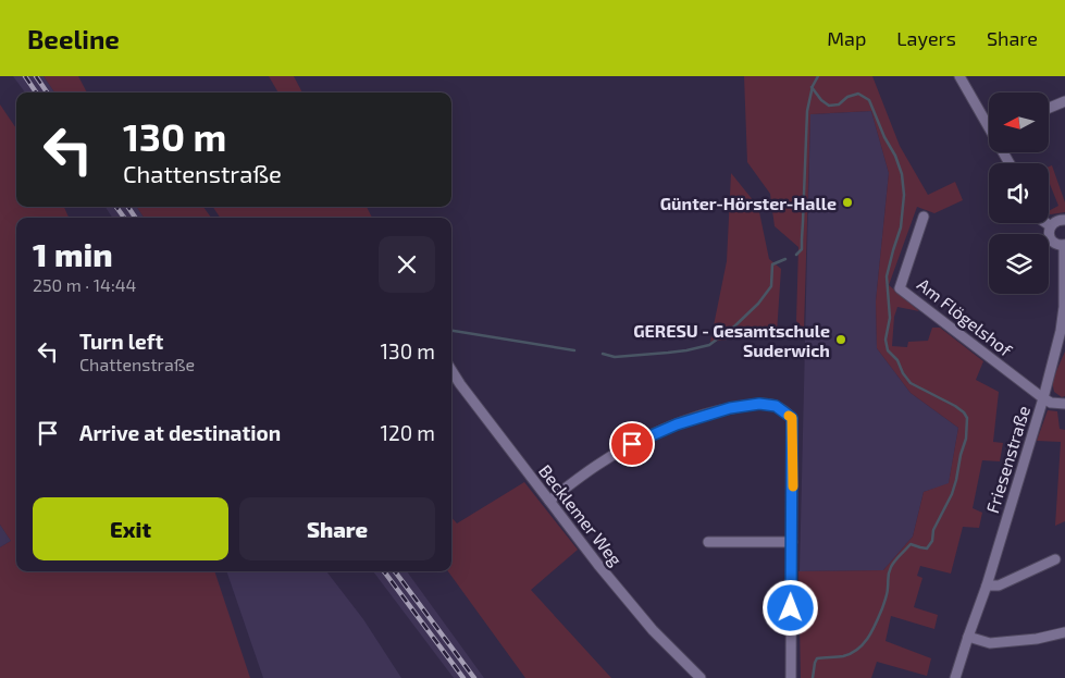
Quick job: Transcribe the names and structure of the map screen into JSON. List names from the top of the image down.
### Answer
{
  "streets": {
    "street": ["Am Flögelshof", "Friesenstraße", "Becklemer Weg"]
  },
  "crossings": [
    ["Am Flögelshof", "Friesenstraße"]
  ],
  "places": ["Günter-Hörster-Halle", "GERESU - Gesamtschule Suderwich"],
  "north": "left",
  "page": {
    "header": "Beeline",
    "nav": ["Map", "Layers", "Share"],
    "turn": ["130 m", "Chattenstraße"],
    "heading": ["1 min", "250 m · 14:44"],
    "list": [
      {
        "name": "Turn left",
        "note": "Chattenstraße",
        "value": "130 m"
      },
      {
        "name": "Arrive at destination",
        "value": "120 m"
      }
    ],
    "buttons": ["Exit", "Share"]
  }
}
